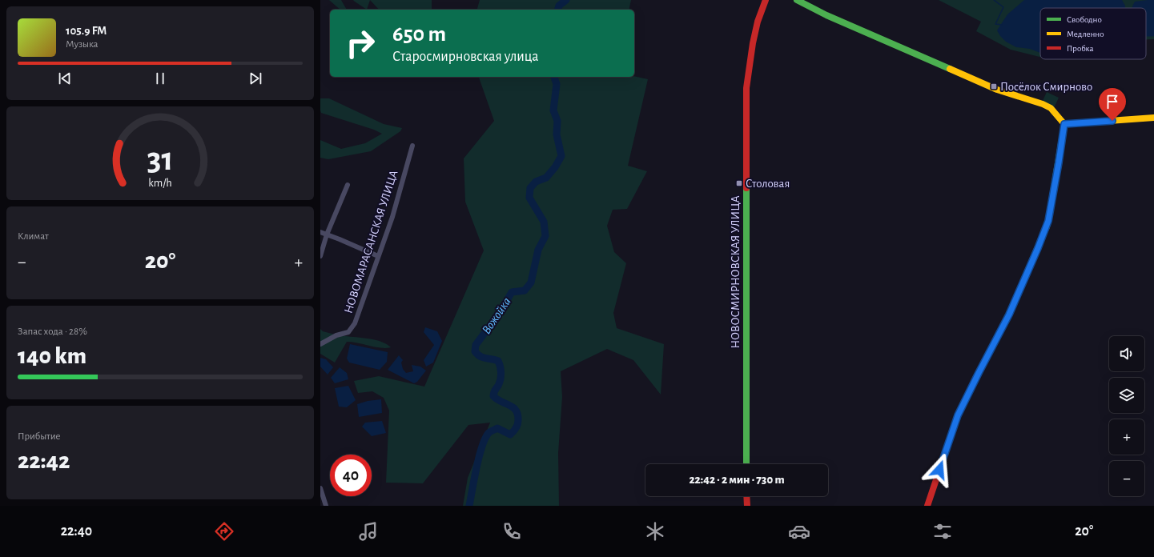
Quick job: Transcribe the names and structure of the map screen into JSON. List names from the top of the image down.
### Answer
{
  "streets": {
    "street": ["НОВОМАРАСАНСКАЯ УЛИЦА", "НОВОСМИРНОВСКАЯ УЛИЦА"]
  },
  "water": ["Вожойка"],
  "places": {
    "transit": ["Посёлок Смирново", "Столовая"]
  },
  "legend": ["Свободно", "Медленно", "Пробка"],
  "page": {
    "turn": ["650 m", "Старосмирновская улица"],
    "song": ["105.9 FM", "Музыка"],
    "tile": [
      "Климат",
      ["Запас хода · 28%", "140 km"],
      ["Прибытие", "22:42"]
    ],
    "heat": ["−", "20°", "+"],
    "map_buttons": ["+", "−"],
    "limit": "40",
    "trip": "22:42 · 2 мин · 730 m",
    "tabs": ["22:40", "20°"],
    "gauge": ["31", "km/h"]
  }
}
